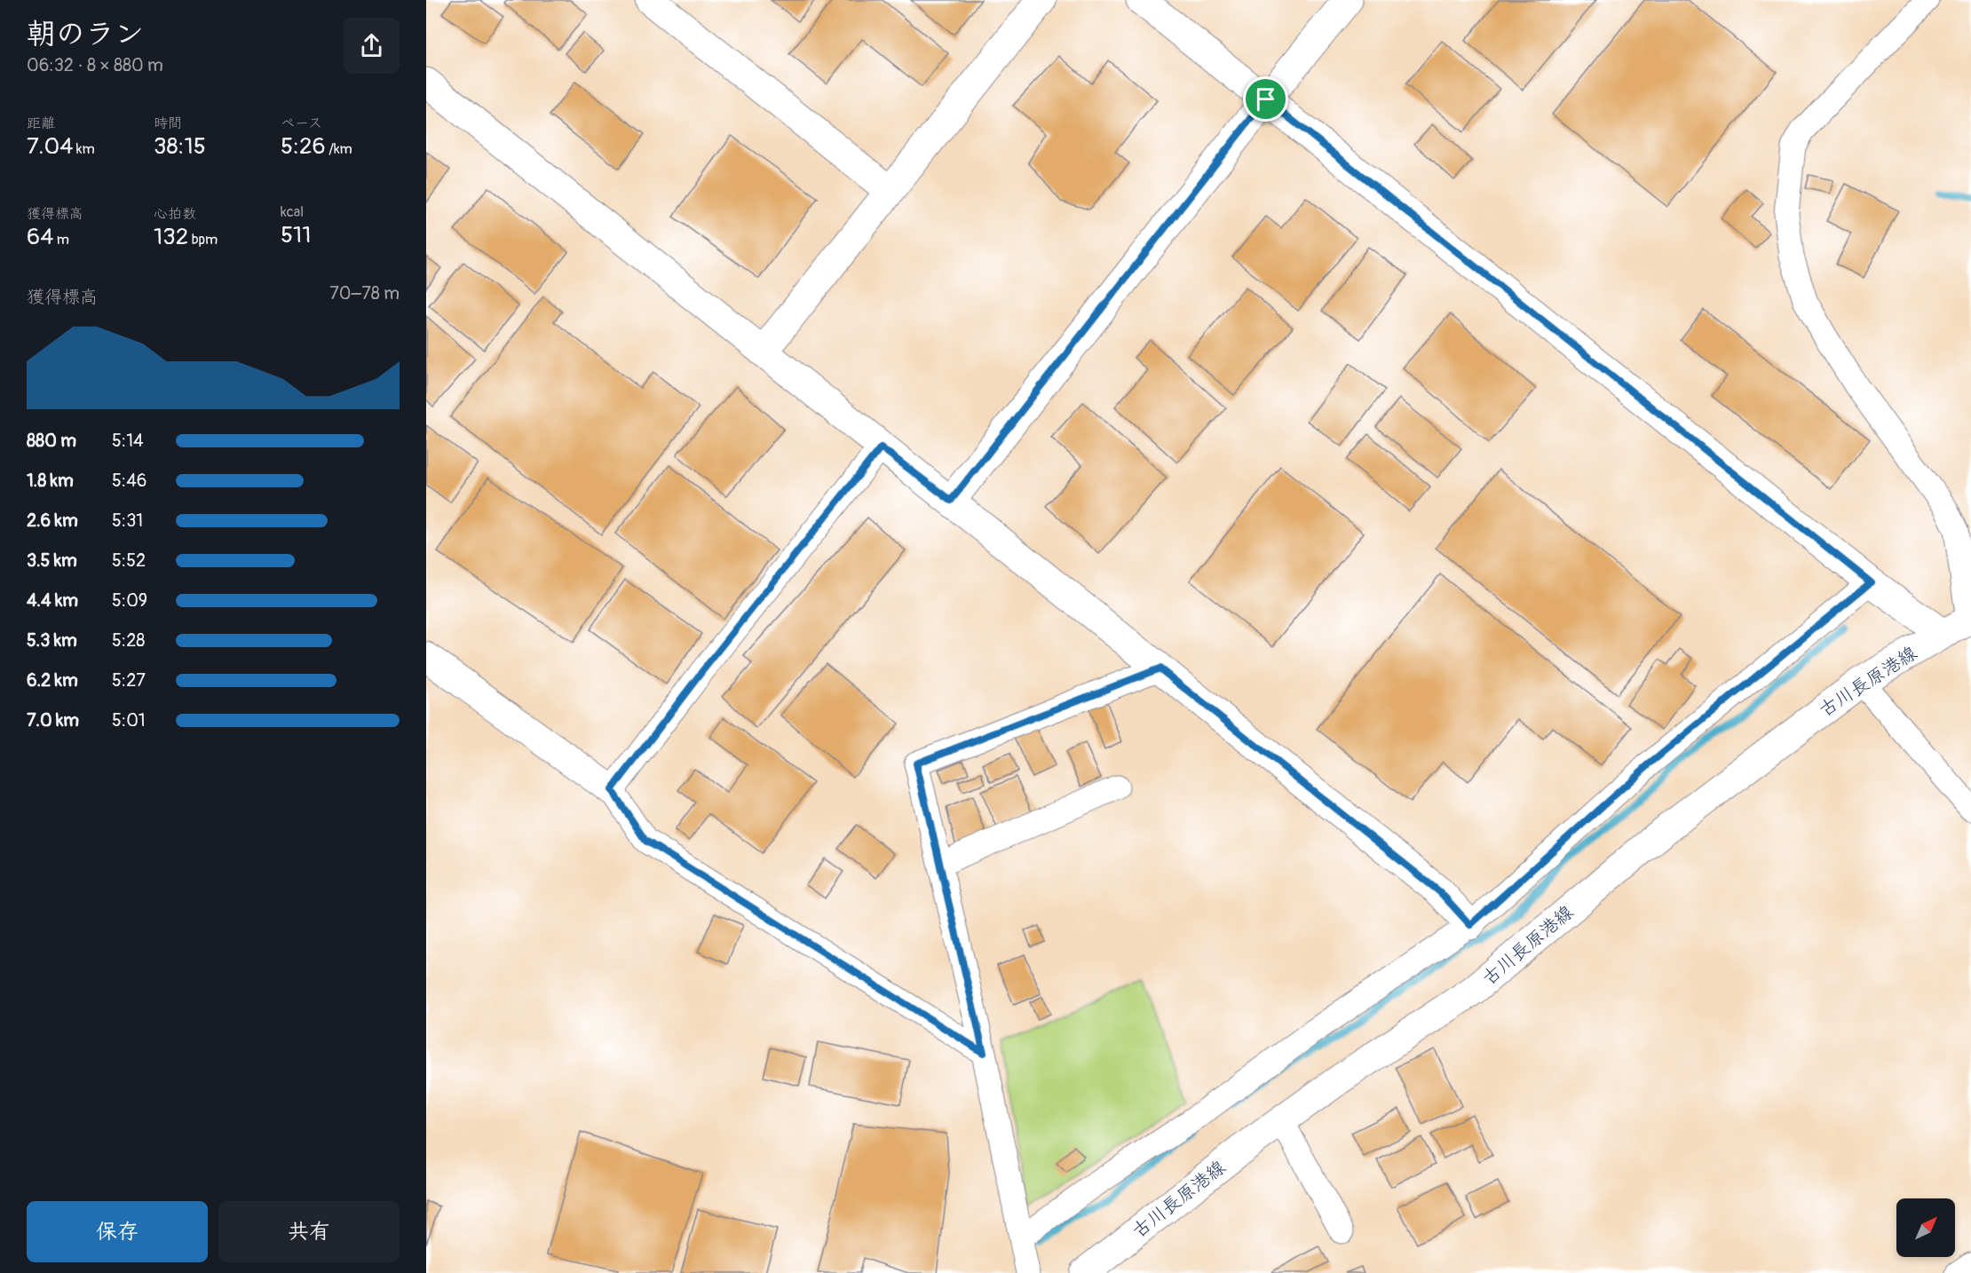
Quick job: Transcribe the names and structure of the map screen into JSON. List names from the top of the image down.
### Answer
{
  "streets": {
    "street": ["古川長原港線"]
  },
  "north": "top right",
  "page": {
    "heading": ["朝のラン", "06:32 · 8 × 880 m"],
    "stats": [
      ["距離", "7.04 km"],
      ["時間", "38:15"],
      ["ペース", "5:26 /km"],
      ["獲得標高", "64 m"],
      ["心拍数", "132 bpm"],
      ["kcal", "511"]
    ],
    "chart": ["獲得標高", "70–78 m"],
    "list": [
      {
        "name": "880 m",
        "note": "5:14"
      },
      {
        "name": "1.8 km",
        "note": "5:46"
      },
      {
        "name": "2.6 km",
        "note": "5:31"
      },
      {
        "name": "3.5 km",
        "note": "5:52"
      },
      {
        "name": "4.4 km",
        "note": "5:09"
      },
      {
        "name": "5.3 km",
        "note": "5:28"
      },
      {
        "name": "6.2 km",
        "note": "5:27"
      },
      {
        "name": "7.0 km",
        "note": "5:01"
      }
    ],
    "buttons": ["保存", "共有"]
  }
}
